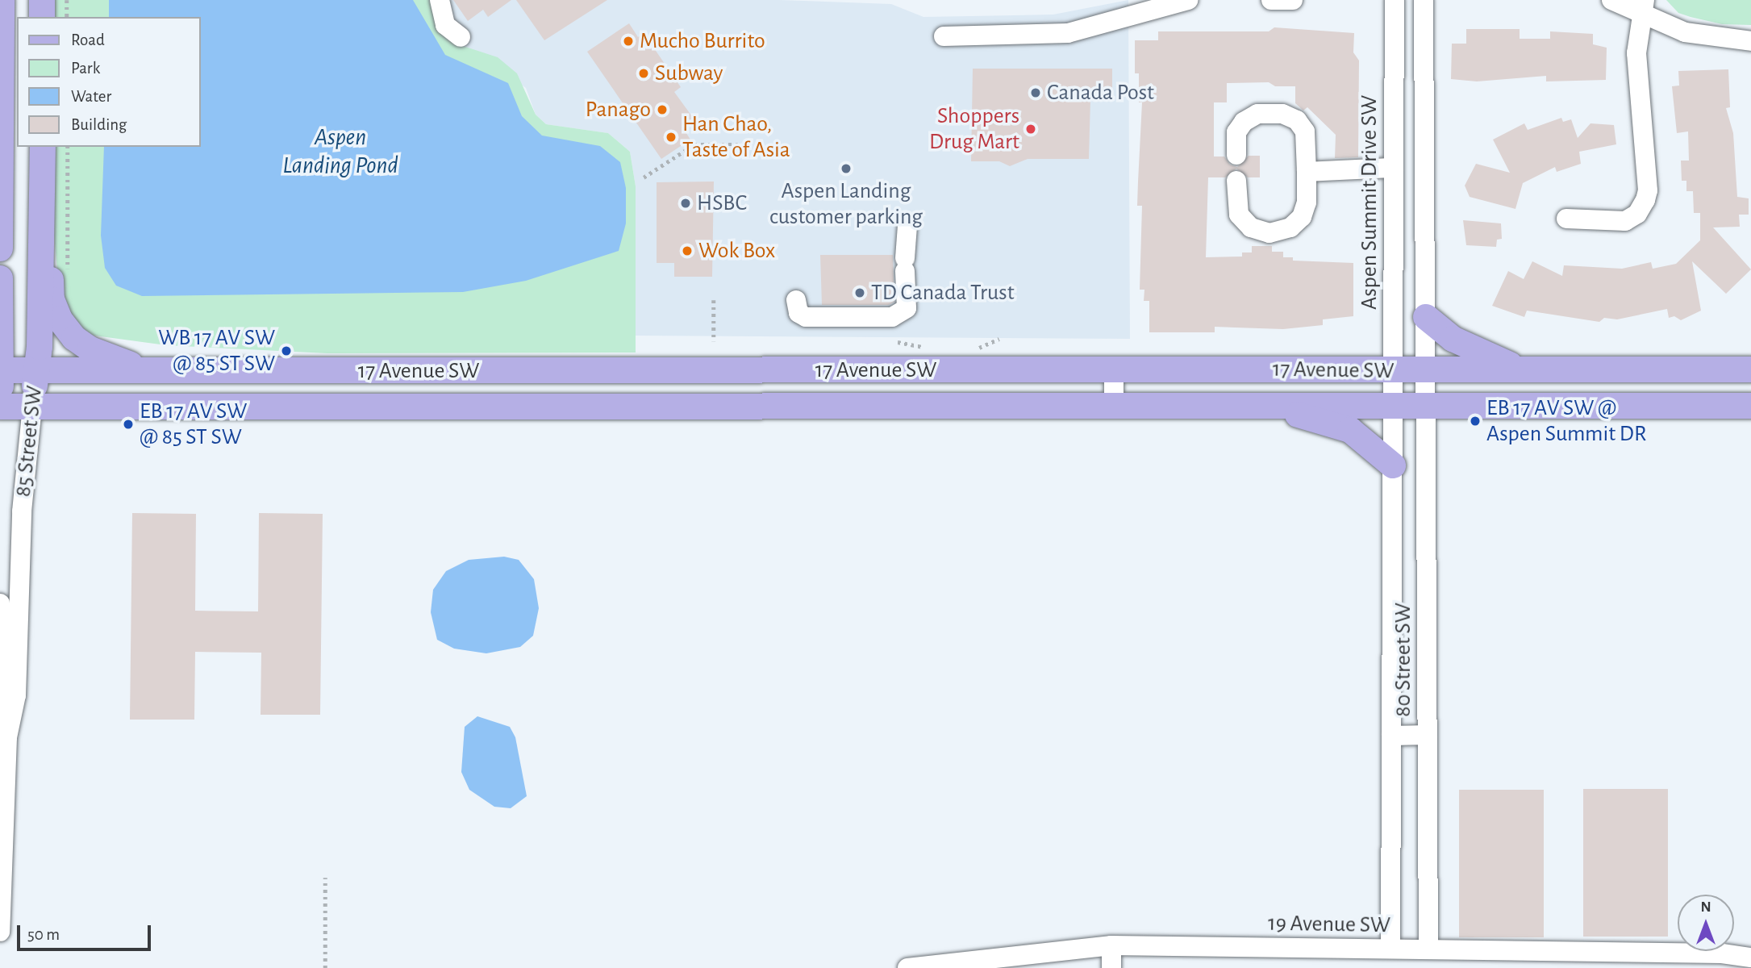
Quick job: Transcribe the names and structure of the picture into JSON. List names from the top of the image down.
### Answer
{
  "streets": {
    "main road": ["17 Avenue SW", "85 Street SW"],
    "street": ["Aspen Summit Drive SW", "80 Street SW", "19 Avenue SW"]
  },
  "crossings": [
    ["Aspen Summit Drive SW", "17 Avenue SW"],
    ["Aspen Summit Drive SW", "80 Street SW"],
    ["17 Avenue SW", "85 Street SW"],
    ["17 Avenue SW", "80 Street SW"],
    ["80 Street SW", "19 Avenue SW"]
  ],
  "water": ["Aspen Landing Pond"],
  "places": [
    "Mucho Burrito",
    "Subway",
    "Canada Post",
    "Panago",
    "Shoppers Drug Mart",
    "Han Chao, Taste of Asia",
    "Aspen Landing customer parking",
    "HSBC",
    "Wok Box",
    "TD Canada Trust",
    "WB 17 AV SW @ 85 ST SW",
    "EB 17 AV SW @ Aspen Summit DR",
    "EB 17 AV SW @ 85 ST SW"
  ],
  "legend": [
    "Road",
    "Park",
    "Water",
    "Building"
  ],
  "scale_bar": "50 m",
  "north": "top"
}
